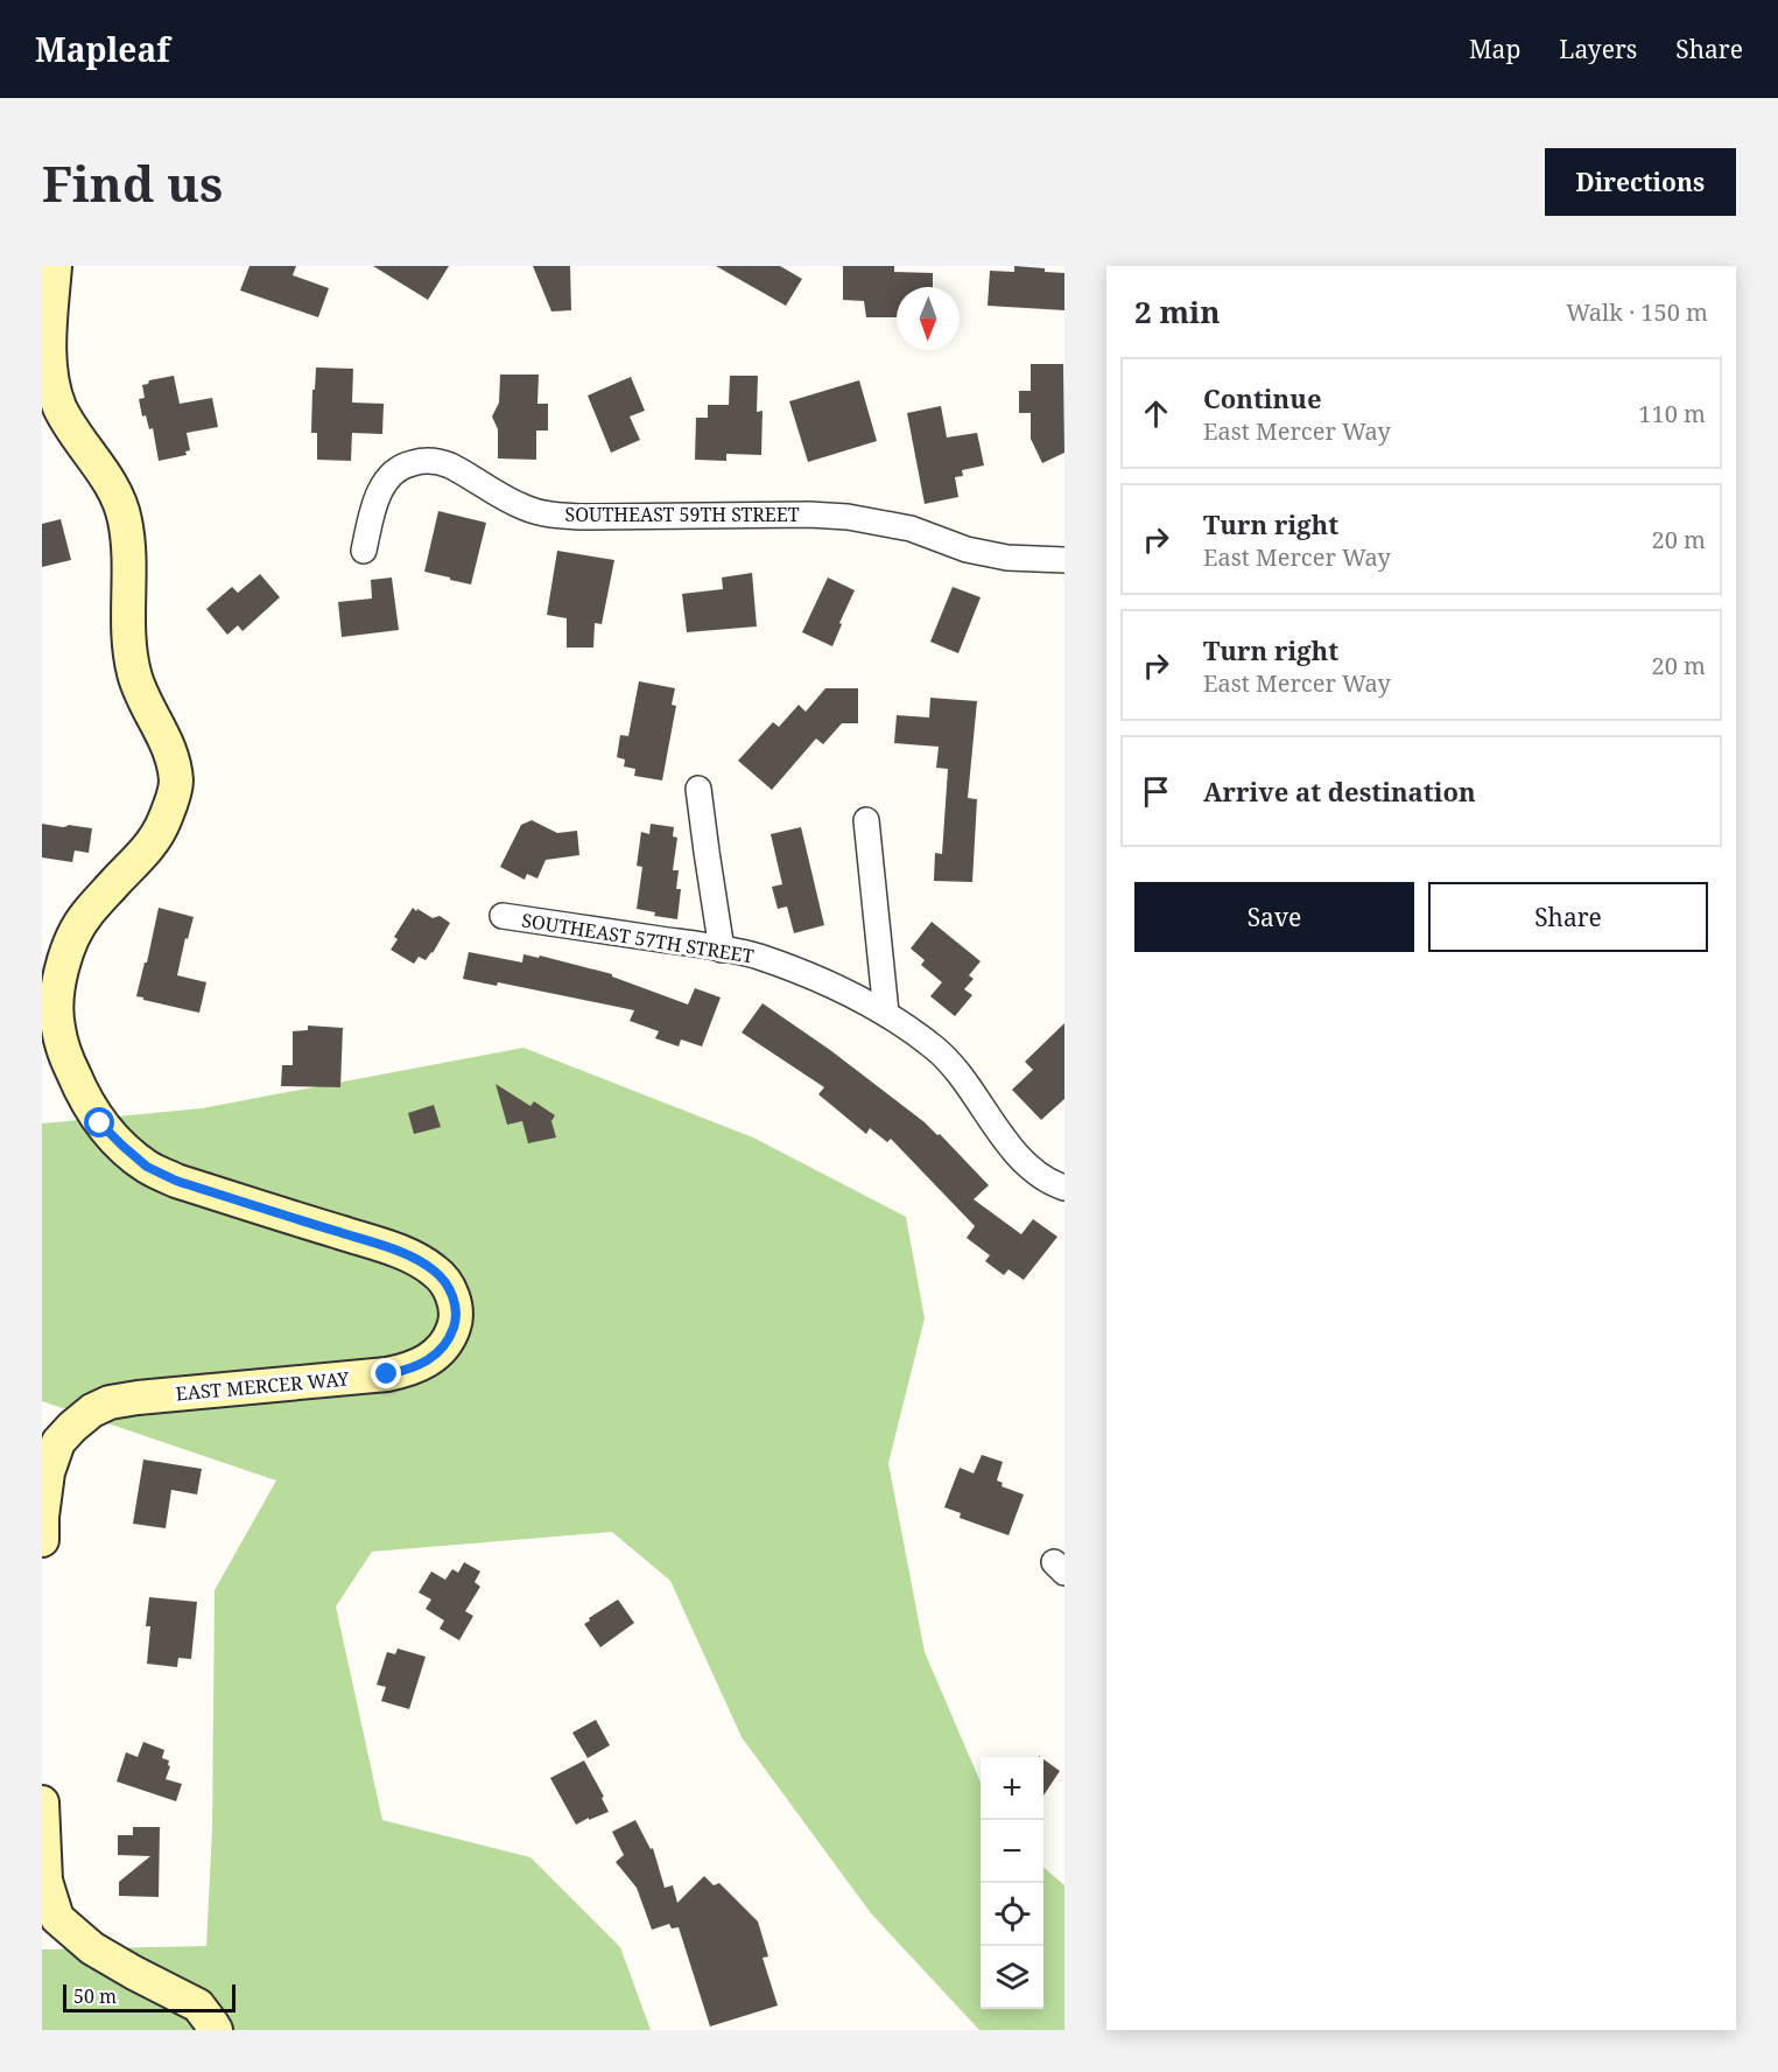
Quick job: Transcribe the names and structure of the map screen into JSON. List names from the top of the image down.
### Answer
{
  "streets": {
    "street": ["SOUTHEAST 59TH STREET", "SOUTHEAST 57TH STREET", "EAST MERCER WAY"]
  },
  "scale_bar": "50 m",
  "north": "bottom",
  "page": {
    "header": "Mapleaf",
    "nav": ["Map", "Layers", "Share"],
    "buttons": [
      "Directions",
      ["Save", "Share"]
    ],
    "title": "Find us",
    "heading": ["2 min", "Walk · 150 m"],
    "list": [
      ["Continue", "East Mercer Way", "110 m"],
      ["Turn right", "East Mercer Way", "20 m"],
      ["Turn right", "East Mercer Way", "20 m"],
      "Arrive at destination"
    ],
    "map_buttons": ["+", "−"],
    "scale": "50 m"
  }
}
